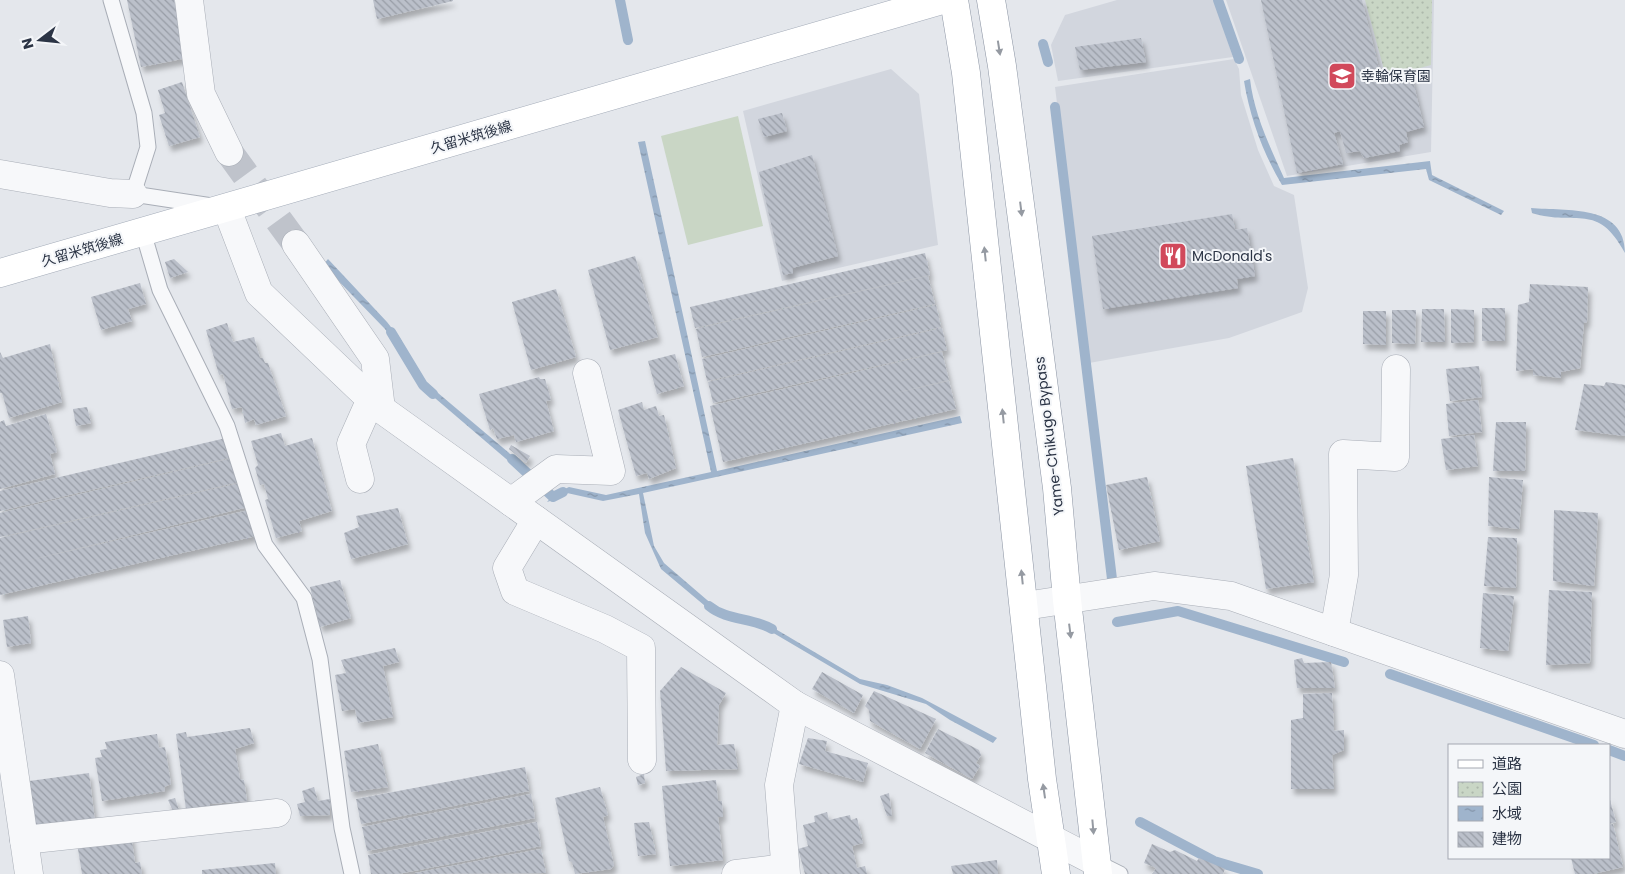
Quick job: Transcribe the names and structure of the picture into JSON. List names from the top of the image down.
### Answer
{
  "streets": {
    "main road": ["久留米筑後線", "Yame-Chikugo Bypass"]
  },
  "places": {
    "school or university": ["幸輪保育園"],
    "restaurant": ["McDonald's"]
  },
  "legend": [
    "道路",
    "公園",
    "水域",
    "建物"
  ],
  "north": "left"
}
